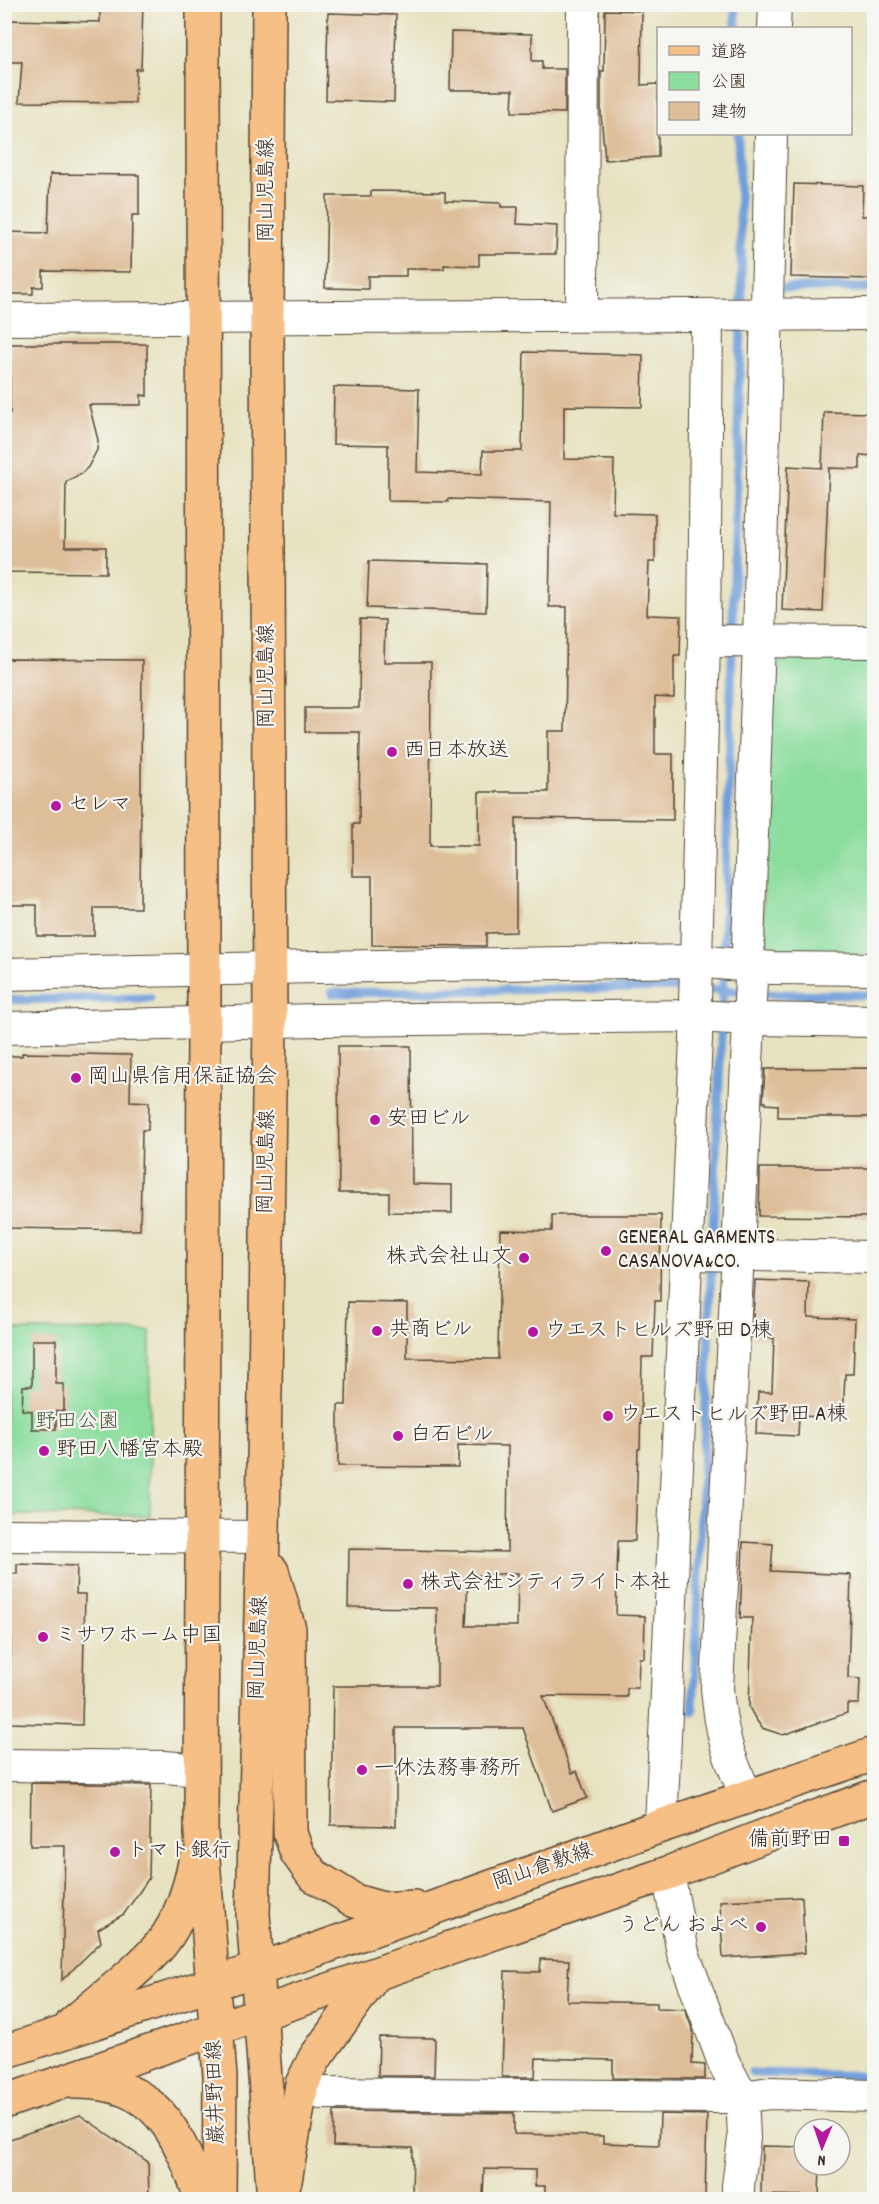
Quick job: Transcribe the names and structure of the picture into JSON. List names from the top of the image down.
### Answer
{
  "streets": {
    "main road": ["岡山児島線", "岡山倉敷線", "巌井野田線"]
  },
  "crossings": [
    ["岡山児島線", "岡山倉敷線"],
    ["岡山倉敷線", "巌井野田線"]
  ],
  "parks": ["野田公園"],
  "places": {
    "other": [
      "西日本放送",
      "セレマ",
      "岡山県信用保証協会",
      "安田ビル",
      "GENERAL GARMENTS CASANOVA&CO.",
      "株式会社山文",
      "共商ビル",
      "ウエストヒルズ野田 D棟",
      "ウエストヒルズ野田 A棟",
      "白石ビル",
      "野田八幡宮本殿",
      "株式会社シティライト本社",
      "ミサワホーム中国",
      "一休法務事務所",
      "トマト銀行",
      "うどん およべ"
    ],
    "transit": ["備前野田"]
  },
  "legend": ["道路", "公園", "建物"],
  "north": "bottom"
}
